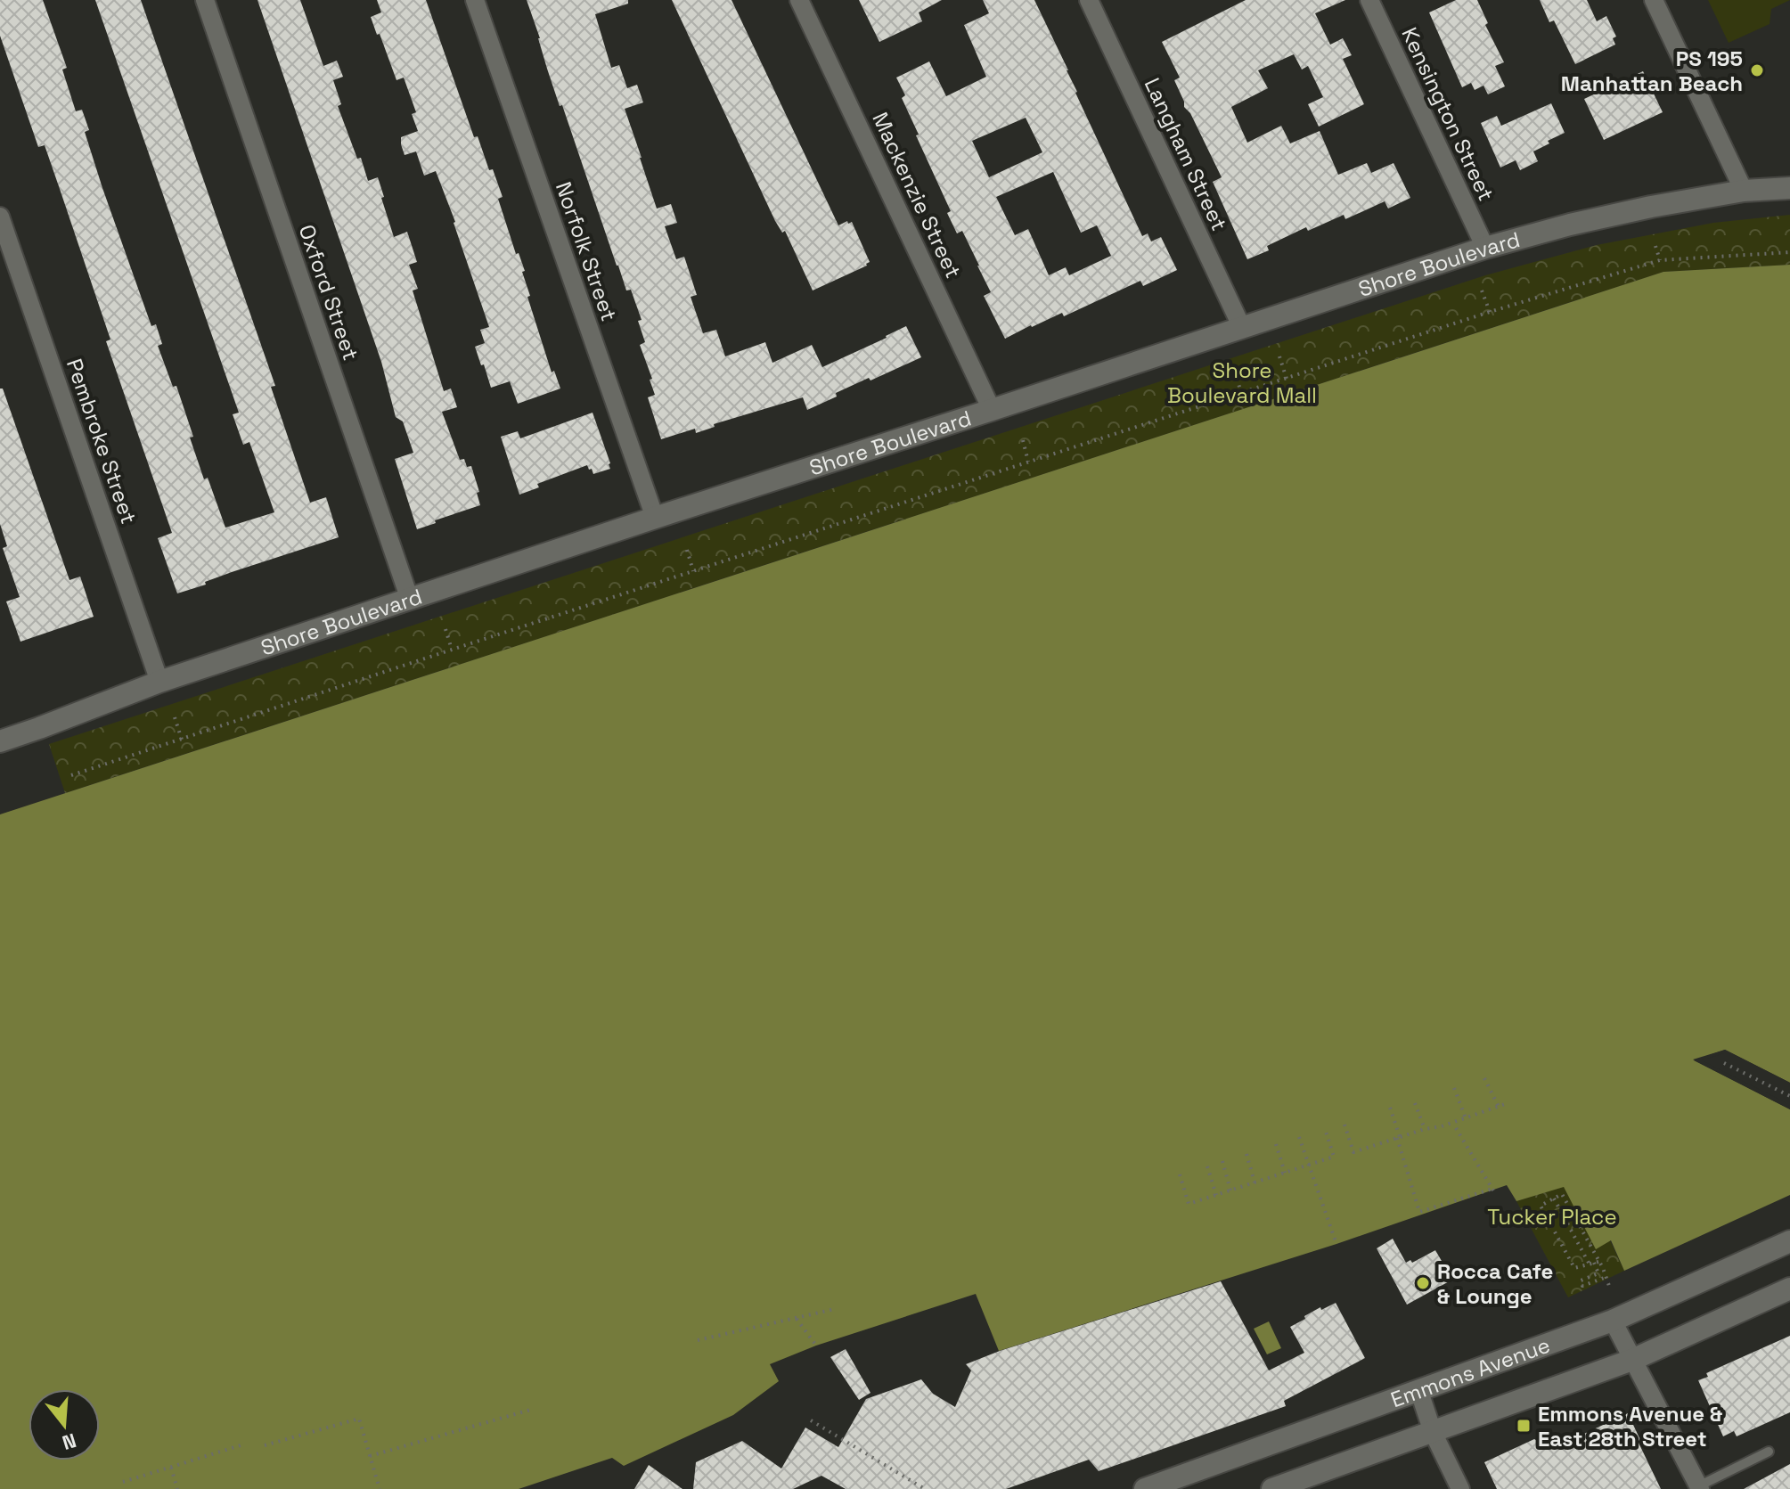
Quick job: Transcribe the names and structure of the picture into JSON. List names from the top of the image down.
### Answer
{
  "streets": {
    "main road": ["Shore Boulevard", "Emmons Avenue"],
    "street": [
      "Kensington Street",
      "Langham Street",
      "Mackenzie Street",
      "Norfolk Street",
      "Oxford Street",
      "Pembroke Street"
    ]
  },
  "crossings": [
    ["Kensington Street", "Shore Boulevard"],
    ["Langham Street", "Shore Boulevard"],
    ["Mackenzie Street", "Shore Boulevard"],
    ["Norfolk Street", "Shore Boulevard"],
    ["Shore Boulevard", "Oxford Street"],
    ["Shore Boulevard", "Pembroke Street"]
  ],
  "parks": ["Shore Boulevard Mall", "Tucker Place"],
  "places": {
    "other": ["PS 195 Manhattan Beach", "Rocca Cafe & Lounge"],
    "transit": ["Emmons Avenue & East 28th Street"]
  },
  "north": "bottom"
}
